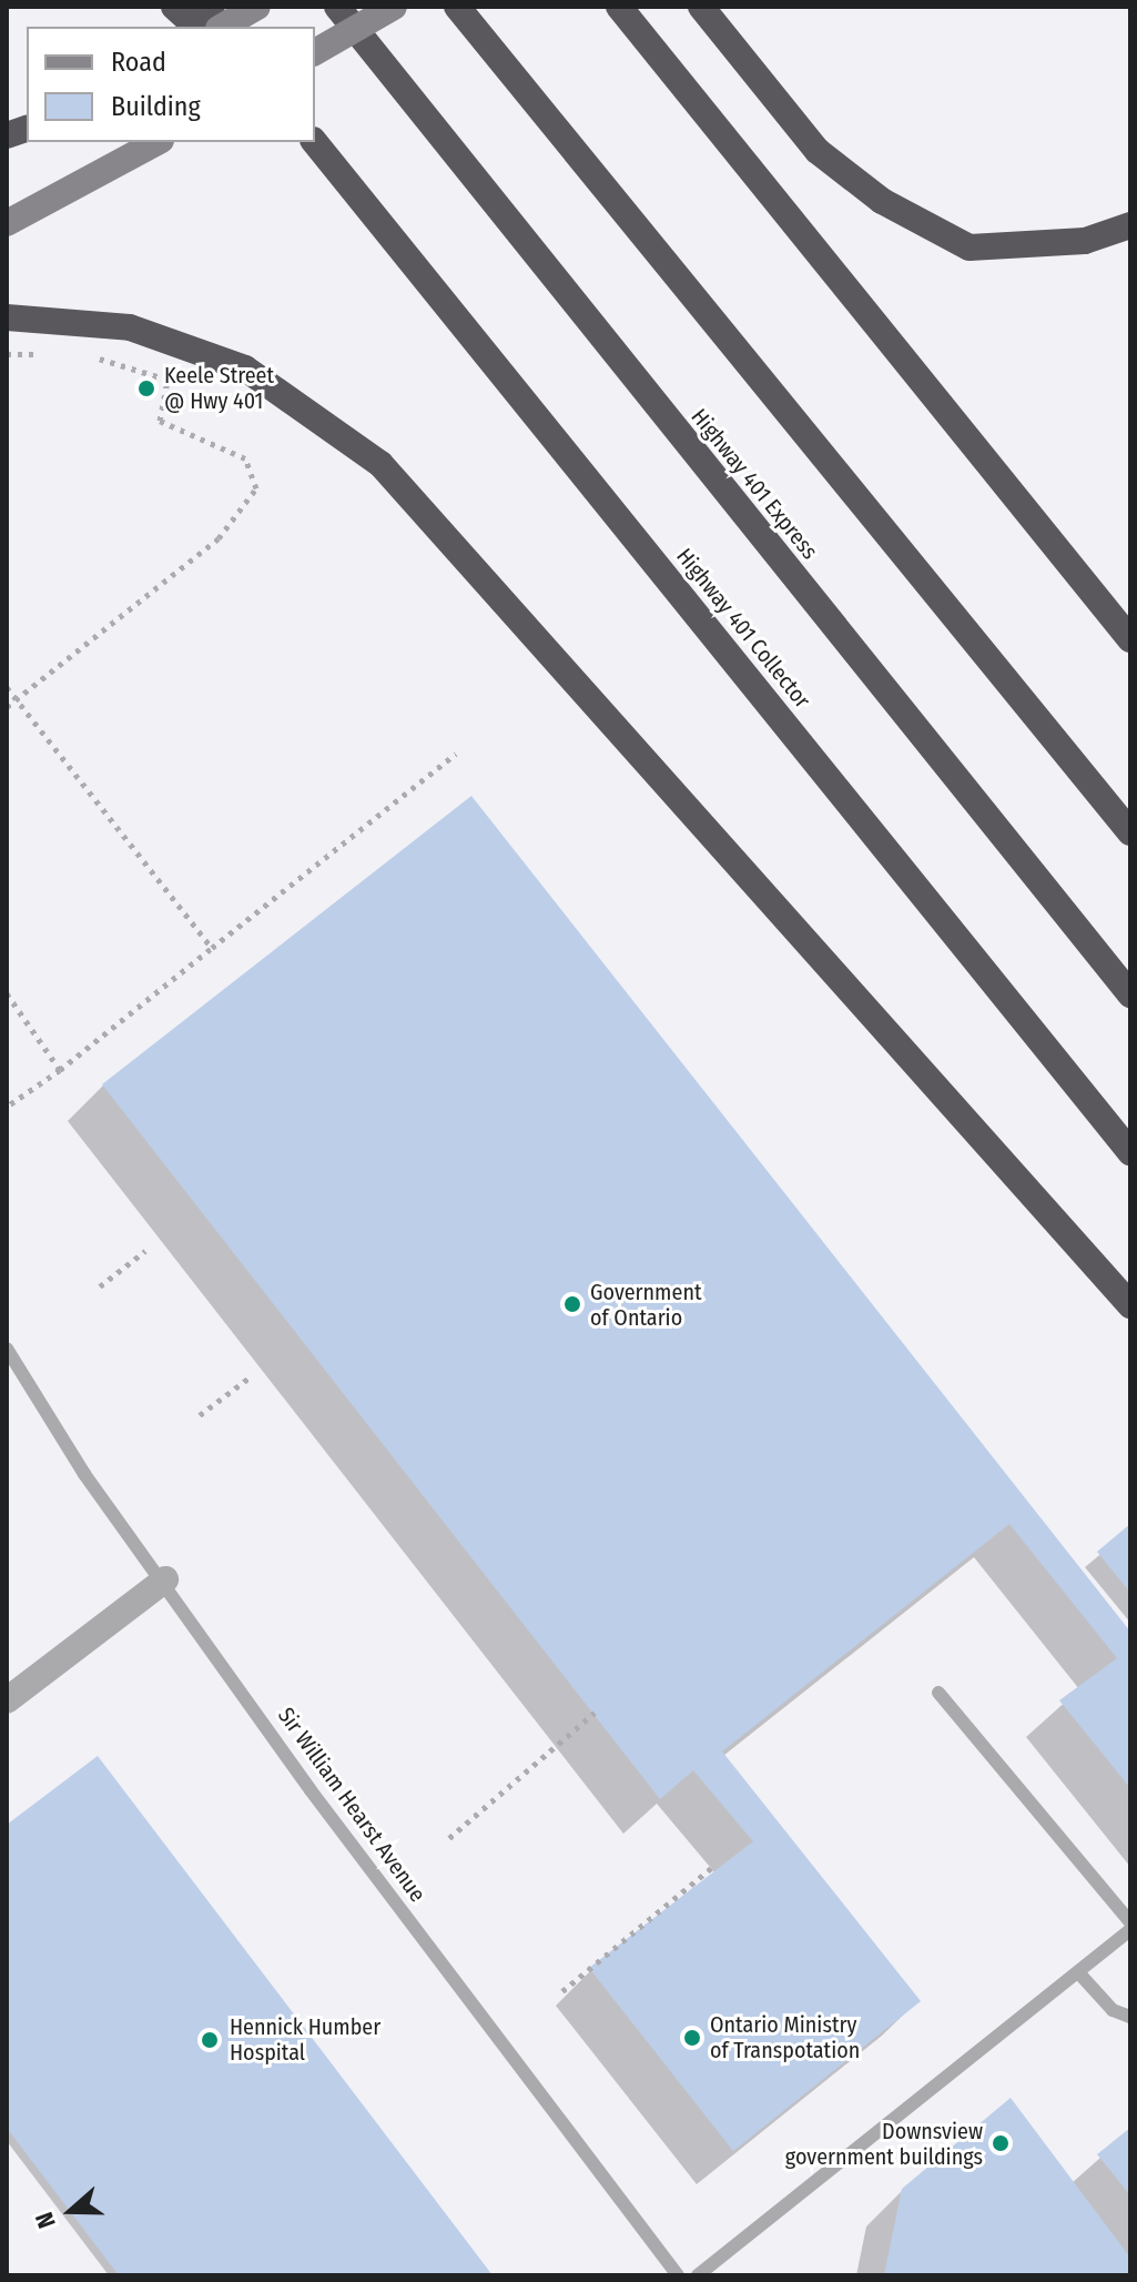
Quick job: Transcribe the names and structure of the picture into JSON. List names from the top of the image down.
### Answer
{
  "streets": {
    "highway": ["Highway 401 Express", "Highway 401 Collector"],
    "lane": ["Sir William Hearst Avenue"]
  },
  "places": [
    "Keele Street @ Hwy 401",
    "Government of Ontario",
    "Ontario Ministry of Transpotation",
    "Hennick Humber Hospital",
    "Downsview government buildings"
  ],
  "legend": ["Road", "Building"],
  "north": "left"
}
